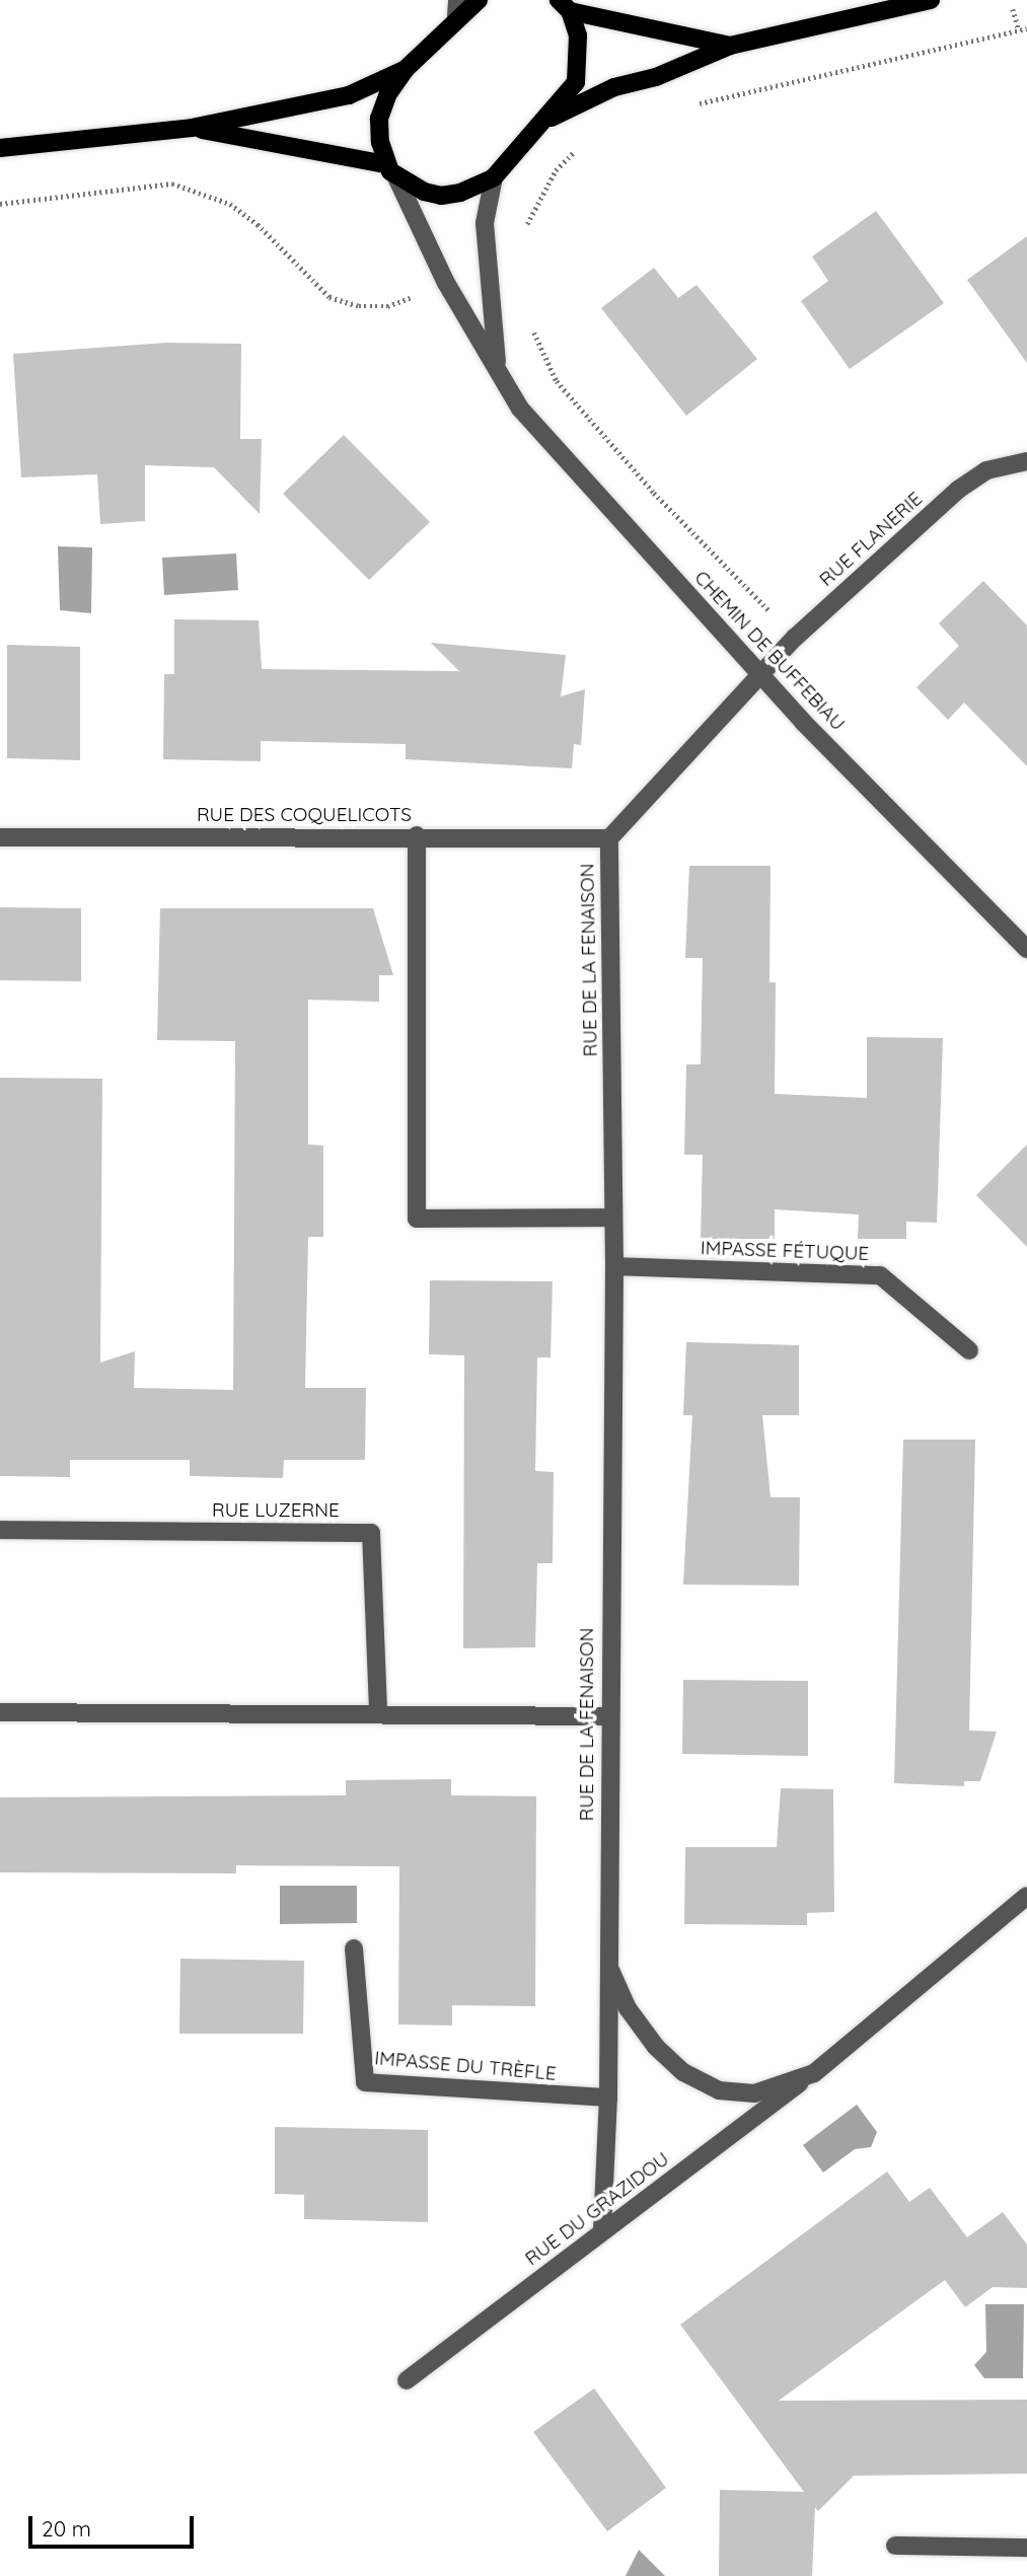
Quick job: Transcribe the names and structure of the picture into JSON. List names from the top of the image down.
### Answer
{
  "streets": {
    "street": [
      "RUE FLANERIE",
      "CHEMIN DE BUFFEBIAU",
      "RUE DES COQUELICOTS",
      "RUE DE LA FENAISON",
      "IMPASSE FÉTUQUE",
      "RUE LUZERNE",
      "IMPASSE DU TRÈFLE",
      "RUE DU GRAZIDOU"
    ]
  },
  "crossings": [
    ["RUE FLANERIE", "CHEMIN DE BUFFEBIAU"],
    ["RUE FLANERIE", "RUE DE LA FENAISON"],
    ["CHEMIN DE BUFFEBIAU", "RUE DE LA FENAISON"],
    ["RUE DES COQUELICOTS", "RUE DE LA FENAISON"],
    ["RUE DE LA FENAISON", "IMPASSE FÉTUQUE"],
    ["RUE DE LA FENAISON", "IMPASSE DU TRÈFLE"],
    ["RUE DE LA FENAISON", "RUE DU GRAZIDOU"]
  ],
  "scale_bar": "20 m"
}
